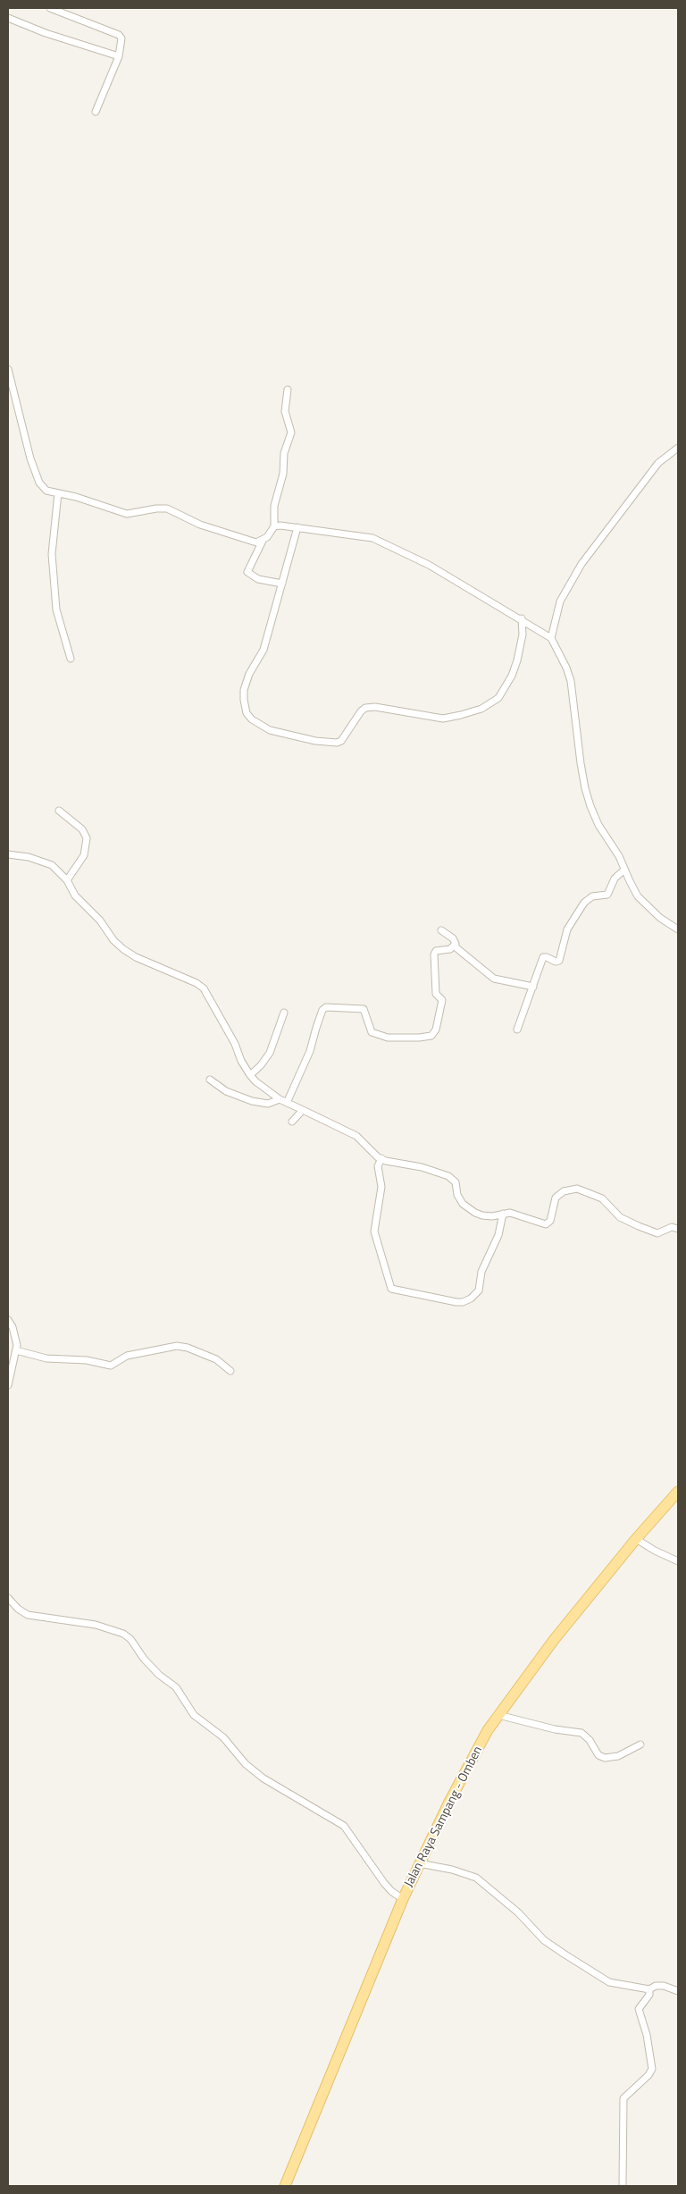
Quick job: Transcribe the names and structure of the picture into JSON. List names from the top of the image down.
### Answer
{
  "streets": {
    "main road": ["Jalan Raya Sampang - Omben"]
  }
}
